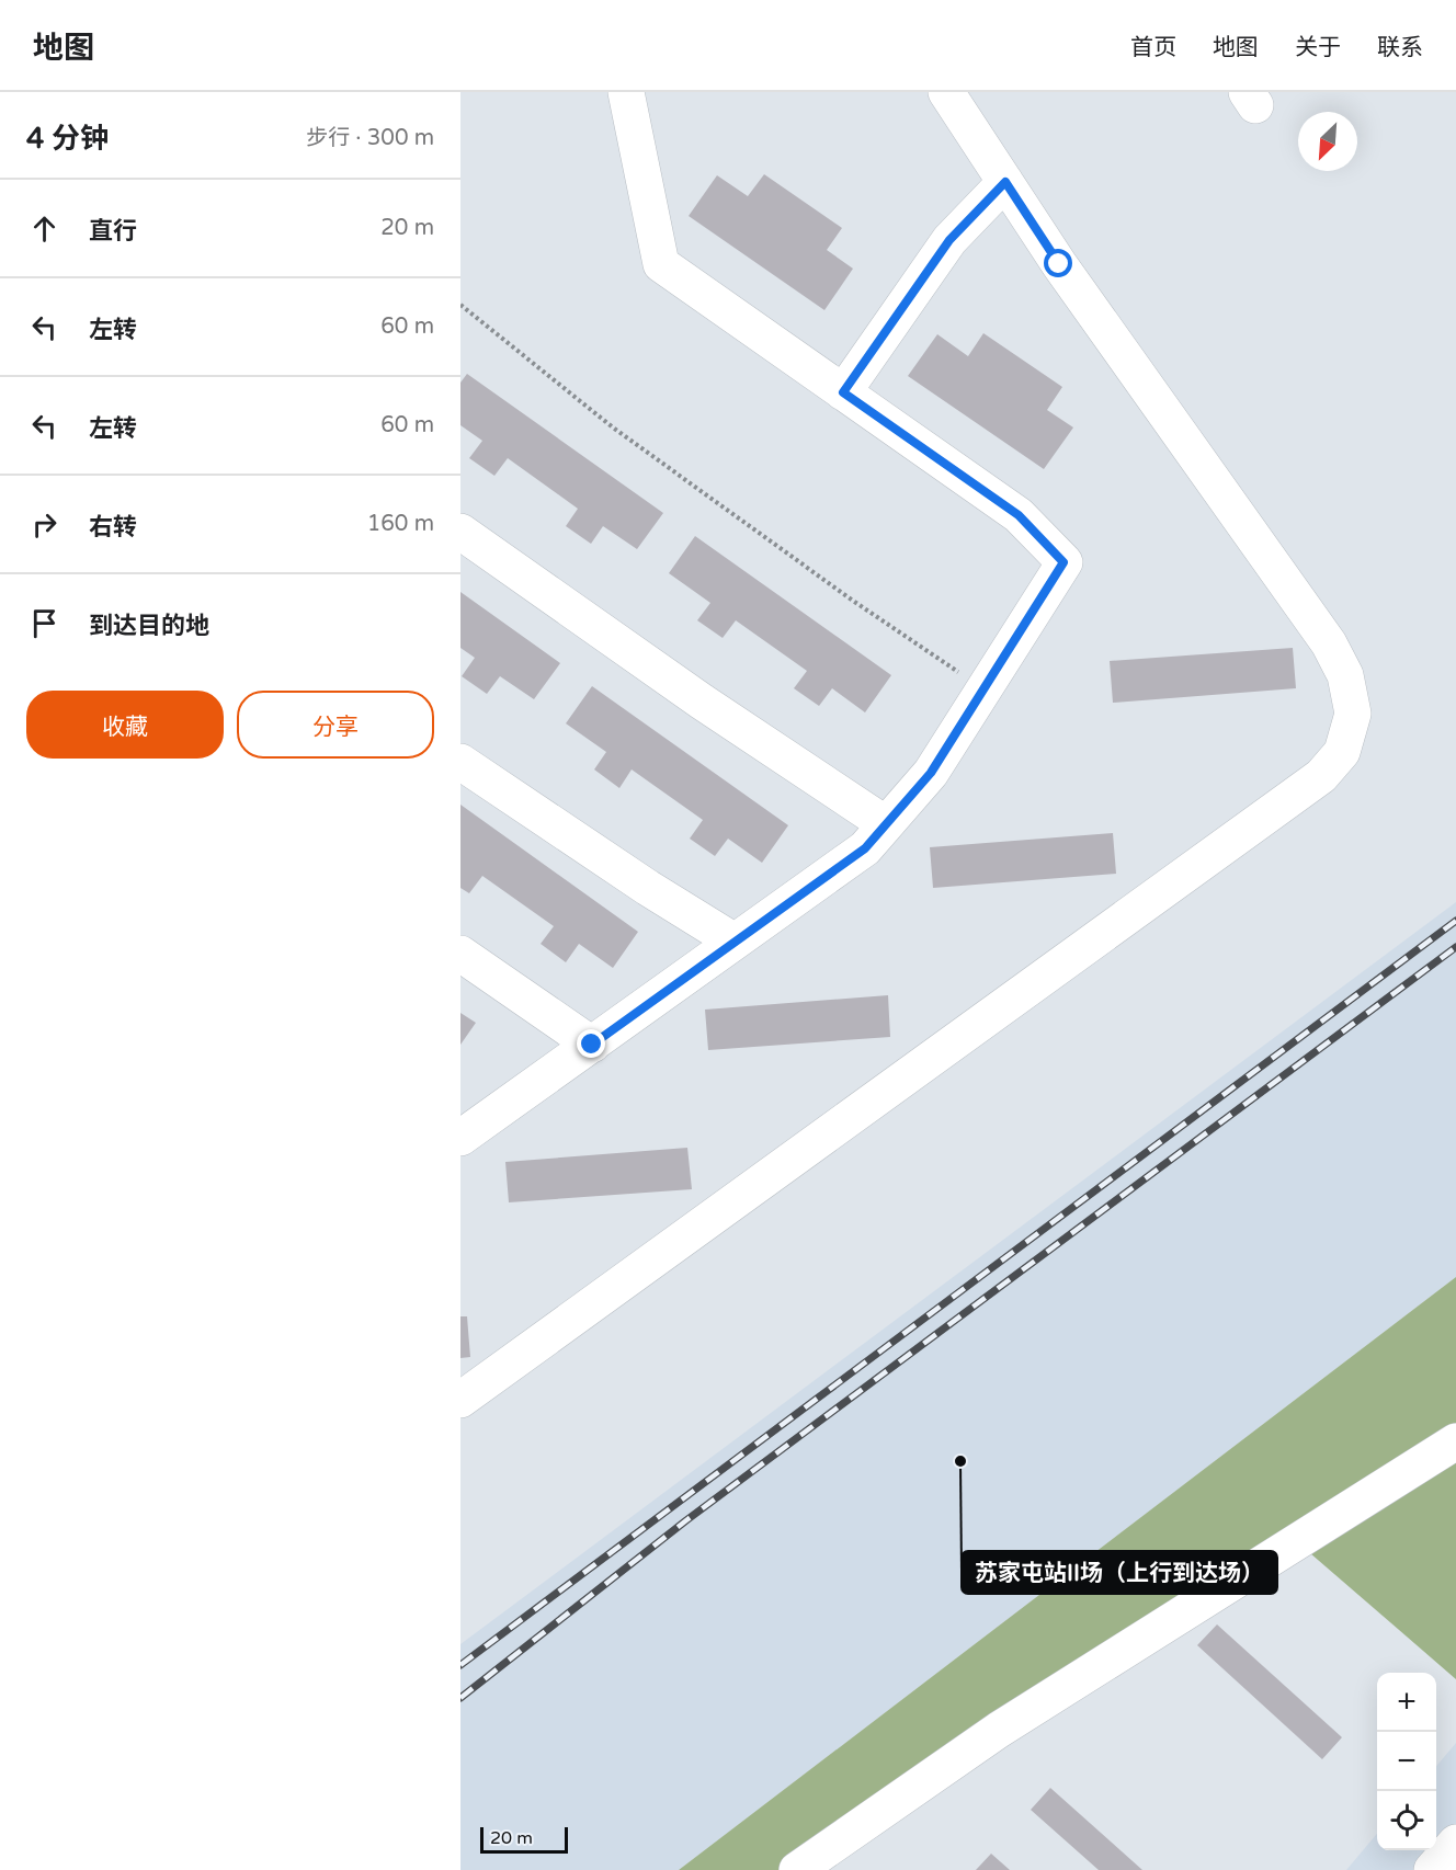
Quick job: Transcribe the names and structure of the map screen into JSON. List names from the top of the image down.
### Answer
{
  "places": ["苏家屯站II场（上行到达场）"],
  "scale_bar": "20 m",
  "north": "bottom left",
  "page": {
    "header": "地图",
    "nav": [
      "首页",
      "地图",
      "关于",
      "联系"
    ],
    "heading": ["4 分钟", "步行 · 300 m"],
    "list": [
      ["直行", "20 m"],
      ["左转", "60 m"],
      ["左转", "60 m"],
      ["右转", "160 m"],
      "到达目的地"
    ],
    "buttons": ["收藏", "分享"],
    "map_buttons": ["+", "−"],
    "scale": "20 m"
  }
}
